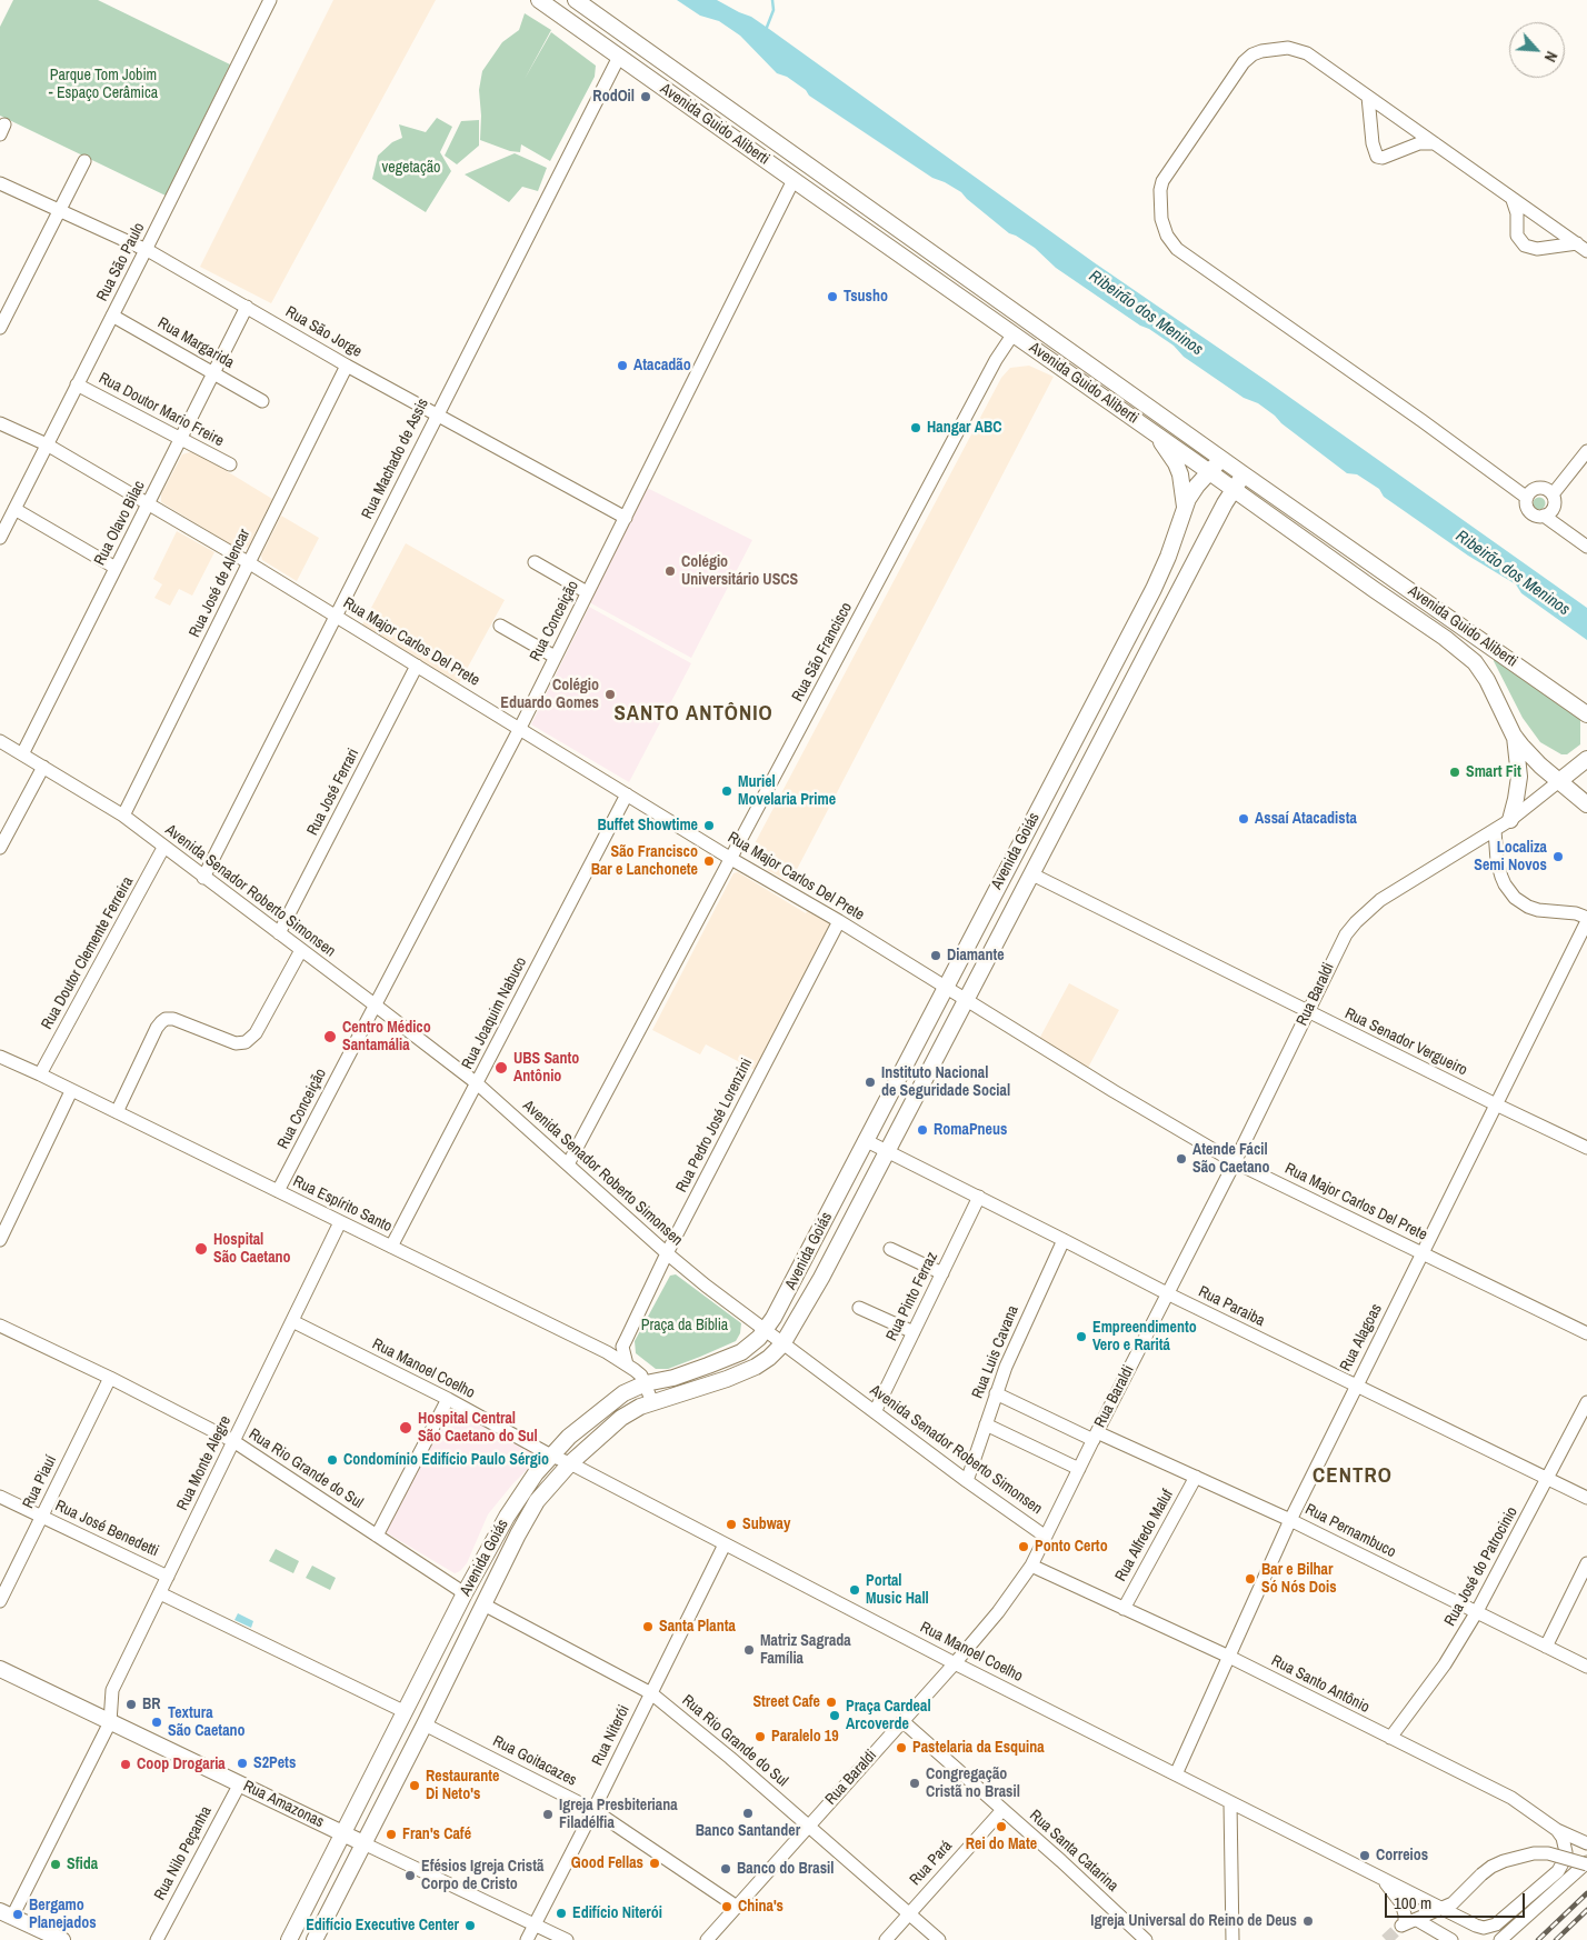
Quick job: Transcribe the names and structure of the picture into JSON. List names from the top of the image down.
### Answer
{
  "streets": {
    "main road": [
      "Avenida Guido Aliberti",
      "Avenida Goiás",
      "Rua Baraldi",
      "Rua Amazonas"
    ],
    "street": [
      "Rua São Paulo",
      "Rua São Jorge",
      "Rua Margarida",
      "Rua Doutor Mario Freire",
      "Rua Machado de Assis",
      "Rua Olavo Bilac",
      "Rua José de Alencar",
      "Rua Conceição",
      "Rua Major Carlos Del Prete",
      "Rua São Francisco",
      "Rua José Ferrari",
      "Avenida Senador Roberto Simonsen",
      "Rua Doutor Clemente Ferreira",
      "Rua Joaquim Nabuco",
      "Rua Senador Vergueiro",
      "Rua Pedro José Lorenzini",
      "Rua Espírito Santo",
      "Rua Pinto Ferraz",
      "Rua Paraiba",
      "Rua Alagoas",
      "Rua Luis Cavana",
      "Rua Manoel Coelho",
      "Rua Monte Alegre",
      "Rua Rio Grande do Sul",
      "Rua Piauí",
      "Rua José Benedetti",
      "Rua Pernambuco",
      "Rua Alfredo Maluf",
      "Rua José do Patrocinio",
      "Rua Santo Antônio",
      "Rua Niterói",
      "Rua Goitacazes",
      "Rua Santa Catarina",
      "Rua Nilo Peçanha",
      "Rua Pará"
    ]
  },
  "crossings": [
    ["Avenida Guido Aliberti", "Rua Machado de Assis"],
    ["Avenida Guido Aliberti", "Rua Conceição"],
    ["Avenida Guido Aliberti", "Rua São Francisco"],
    ["Avenida Guido Aliberti", "Avenida Goiás"],
    ["Avenida Guido Aliberti", "Rua Baraldi"],
    ["Rua São Paulo", "Rua São Jorge"],
    ["Rua São Paulo", "Rua Margarida"],
    ["Rua São Paulo", "Rua Doutor Mario Freire"],
    ["Rua São Paulo", "Rua Major Carlos Del Prete"],
    ["Rua São Jorge", "Rua Machado de Assis"],
    ["Rua São Jorge", "Rua Olavo Bilac"],
    ["Rua São Jorge", "Rua José de Alencar"],
    ["Rua São Jorge", "Rua Conceição"],
    ["Rua Margarida", "Rua Olavo Bilac"],
    ["Rua Doutor Mario Freire", "Rua Olavo Bilac"],
    ["Rua Machado de Assis", "Rua Major Carlos Del Prete"],
    ["Rua Machado de Assis", "Avenida Senador Roberto Simonsen"],
    ["Rua Olavo Bilac", "Rua Major Carlos Del Prete"],
    ["Rua Olavo Bilac", "Avenida Senador Roberto Simonsen"],
    ["Rua José de Alencar", "Rua Major Carlos Del Prete"],
    ["Rua José de Alencar", "Avenida Senador Roberto Simonsen"],
    ["Rua Conceição", "Rua Major Carlos Del Prete"],
    ["Rua Conceição", "Avenida Senador Roberto Simonsen"],
    ["Rua Conceição", "Rua Espírito Santo"],
    ["Rua Major Carlos Del Prete", "Rua São Francisco"],
    ["Rua Major Carlos Del Prete", "Rua José Ferrari"],
    ["Rua Major Carlos Del Prete", "Avenida Goiás"],
    ["Rua Major Carlos Del Prete", "Rua Baraldi"],
    ["Rua Major Carlos Del Prete", "Rua Joaquim Nabuco"],
    ["Rua Major Carlos Del Prete", "Rua Pedro José Lorenzini"],
    ["Rua Major Carlos Del Prete", "Rua Alagoas"],
    ["Rua São Francisco", "Avenida Senador Roberto Simonsen"],
    ["Rua José Ferrari", "Avenida Senador Roberto Simonsen"],
    ["Avenida Goiás", "Avenida Senador Roberto Simonsen"],
    ["Avenida Goiás", "Rua Senador Vergueiro"],
    ["Avenida Goiás", "Rua Espírito Santo"],
    ["Avenida Goiás", "Rua Paraiba"],
    ["Avenida Goiás", "Rua Manoel Coelho"],
    ["Avenida Goiás", "Rua Rio Grande do Sul"],
    ["Avenida Goiás", "Rua Goitacazes"],
    ["Avenida Goiás", "Rua Amazonas"],
    ["Avenida Senador Roberto Simonsen", "Rua Doutor Clemente Ferreira"],
    ["Avenida Senador Roberto Simonsen", "Rua Baraldi"],
    ["Avenida Senador Roberto Simonsen", "Rua Joaquim Nabuco"],
    ["Avenida Senador Roberto Simonsen", "Rua Pedro José Lorenzini"],
    ["Avenida Senador Roberto Simonsen", "Rua Pinto Ferraz"],
    ["Avenida Senador Roberto Simonsen", "Rua Luis Cavana"],
    ["Rua Doutor Clemente Ferreira", "Rua Espírito Santo"],
    ["Rua Baraldi", "Rua Senador Vergueiro"],
    ["Rua Baraldi", "Rua Paraiba"],
    ["Rua Baraldi", "Rua Manoel Coelho"],
    ["Rua Baraldi", "Rua Rio Grande do Sul"],
    ["Rua Baraldi", "Rua Pernambuco"],
    ["Rua Baraldi", "Rua Santo Antônio"],
    ["Rua Baraldi", "Rua Goitacazes"],
    ["Rua Baraldi", "Rua Santa Catarina"],
    ["Rua Joaquim Nabuco", "Rua Espírito Santo"],
    ["Rua Senador Vergueiro", "Rua Alagoas"],
    ["Rua Espírito Santo", "Rua Monte Alegre"],
    ["Rua Pinto Ferraz", "Rua Paraiba"],
    ["Rua Paraiba", "Rua Alagoas"],
    ["Rua Paraiba", "Rua Luis Cavana"],
    ["Rua Paraiba", "Rua José do Patrocinio"],
    ["Rua Alagoas", "Rua Manoel Coelho"],
    ["Rua Alagoas", "Rua Pernambuco"],
    ["Rua Alagoas", "Rua Santo Antônio"],
    ["Rua Luis Cavana", "Rua Pernambuco"],
    ["Rua Manoel Coelho", "Rua Monte Alegre"],
    ["Rua Manoel Coelho", "Rua Santo Antônio"],
    ["Rua Manoel Coelho", "Rua Niterói"],
    ["Rua Monte Alegre", "Rua Rio Grande do Sul"],
    ["Rua Monte Alegre", "Rua José Benedetti"],
    ["Rua Monte Alegre", "Rua Amazonas"],
    ["Rua Rio Grande do Sul", "Rua Piauí"],
    ["Rua Rio Grande do Sul", "Rua Niterói"],
    ["Rua Rio Grande do Sul", "Rua Pará"],
    ["Rua Piauí", "Rua José Benedetti"],
    ["Rua Pernambuco", "Rua Alfredo Maluf"],
    ["Rua Pernambuco", "Rua José do Patrocinio"],
    ["Rua Alfredo Maluf", "Rua Santo Antônio"],
    ["Rua José do Patrocinio", "Rua Santo Antônio"],
    ["Rua Niterói", "Rua Goitacazes"],
    ["Rua Niterói", "Rua Amazonas"],
    ["Rua Amazonas", "Rua Nilo Peçanha"],
    ["Rua Santa Catarina", "Rua Pará"]
  ],
  "districts": ["SANTO ANTÔNIO", "CENTRO"],
  "water": ["Ribeirão dos Meninos"],
  "parks": ["Parque Tom Jobim - Espaço Cerâmica", "vegetação", "Praça da Bíblia"],
  "places": [
    "RodOil",
    "Tsusho",
    "Atacadão",
    "Hangar ABC",
    "Colégio Universitário USCS",
    "Colégio Eduardo Gomes",
    "Smart Fit",
    "Muriel Movelaria Prime",
    "Assaí Atacadista",
    "Buffet Showtime",
    "Localiza Semi Novos",
    "São Francisco Bar e Lanchonete",
    "Diamante",
    "Centro Médico Santamália",
    "UBS Santo Antônio",
    "Instituto Nacional de Seguridade Social",
    "RomaPneus",
    "Atende Fácil São Caetano",
    "Hospital São Caetano",
    "Empreendimento Vero e Raritá",
    "Hospital Central São Caetano do Sul",
    "Condomínio Edifício Paulo Sérgio",
    "Subway",
    "Ponto Certo",
    "Bar e Bilhar Só Nós Dois",
    "Portal Music Hall",
    "Santa Planta",
    "Matriz Sagrada Família",
    "Street Cafe",
    "BR",
    "Praça Cardeal Arcoverde",
    "Textura São Caetano",
    "Paralelo 19",
    "Pastelaria da Esquina",
    "S2Pets",
    "Coop Drogaria",
    "Congregação Cristã no Brasil",
    "Restaurante Di Neto's",
    "Banco Santander",
    "Igreja Presbiteriana Filadélfia",
    "Rei do Mate",
    "Fran's Café",
    "Correios",
    "Good Fellas",
    "Sfida",
    "Banco do Brasil",
    "Efésios Igreja Cristã Corpo de Cristo",
    "China's",
    "Edifício Niterói",
    "Bergamo Planejados",
    "Igreja Universal do Reino de Deus",
    "Edifício Executive Center"
  ],
  "scale_bar": "100 m",
  "north": "bottom right"
}
